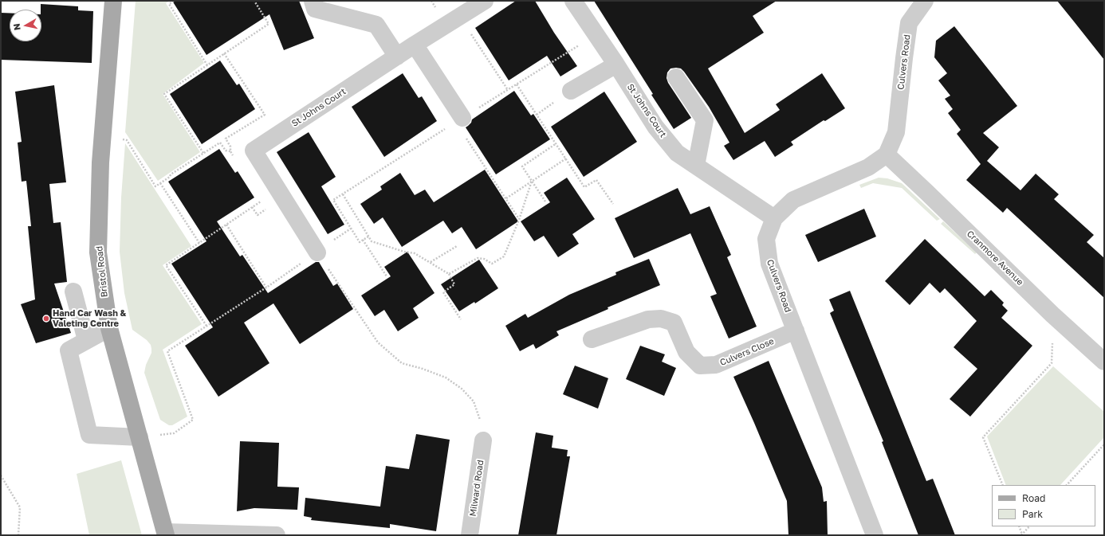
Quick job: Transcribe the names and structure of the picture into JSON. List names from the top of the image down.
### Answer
{
  "streets": {
    "main road": ["Bristol Road"],
    "street": [
      "Culvers Road",
      "St Johns Court",
      "Cranmore Avenue",
      "Culvers Close",
      "Milward Road"
    ]
  },
  "crossings": [
    ["Culvers Road", "St Johns Court"],
    ["Culvers Road", "Cranmore Avenue"],
    ["Culvers Road", "Culvers Close"]
  ],
  "places": ["Hand Car Wash & Valeting Centre"],
  "legend": ["Road", "Park"],
  "north": "left"
}
